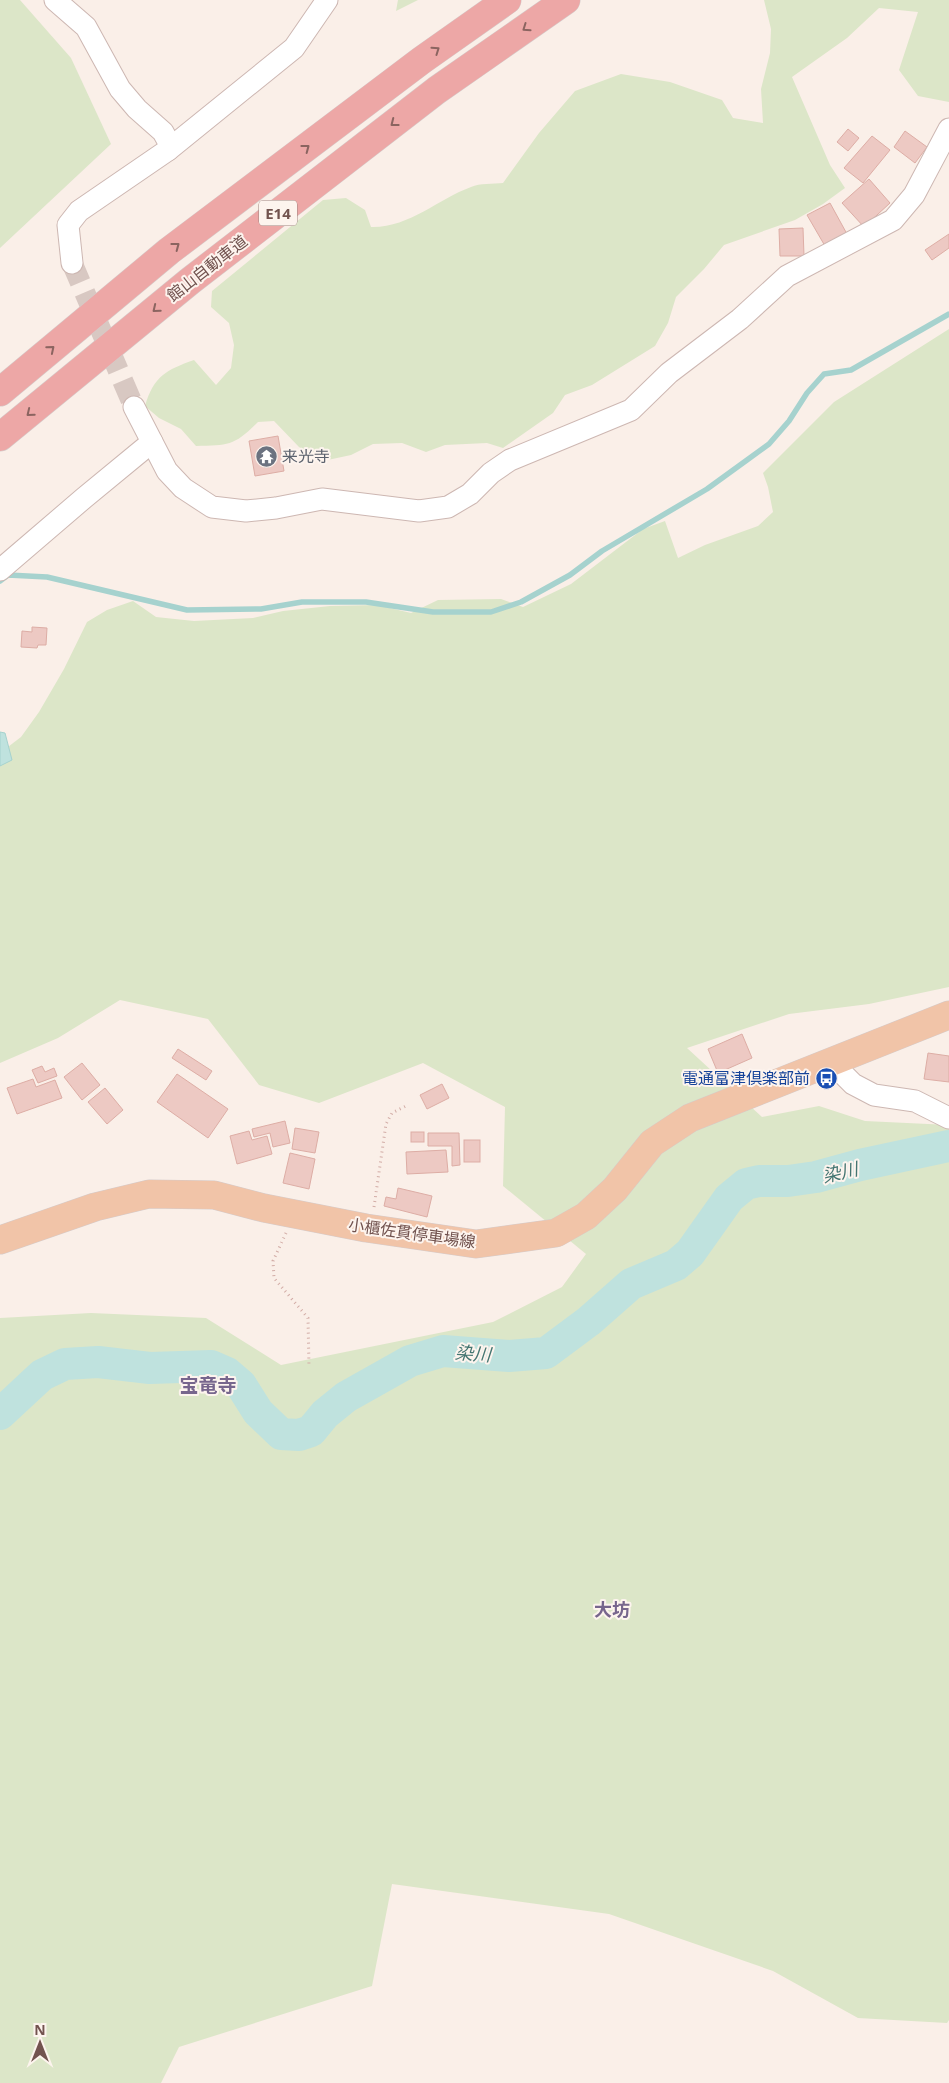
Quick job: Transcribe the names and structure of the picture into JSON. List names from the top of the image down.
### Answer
{
  "streets": {
    "highway": ["E14", "館山自動車道"],
    "main road": ["小櫃佐貫停車場線"]
  },
  "districts": ["宝竜寺", "大坊"],
  "water": ["染川"],
  "places": {
    "temple": ["来光寺"],
    "bus stop": ["電通富津倶楽部前"]
  },
  "north": "top"
}
